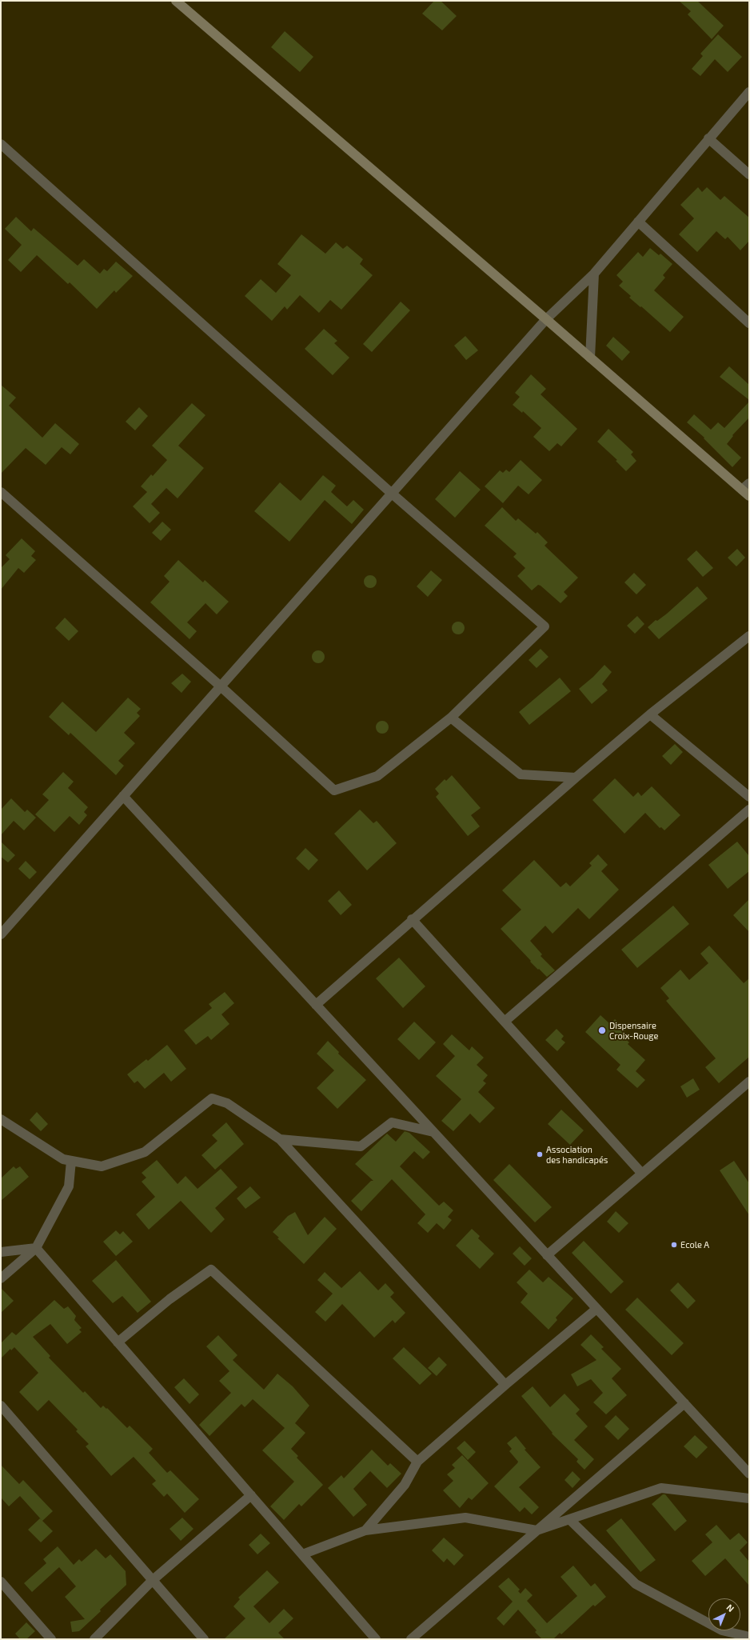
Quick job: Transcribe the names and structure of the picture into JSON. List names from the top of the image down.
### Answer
{
  "places": ["Dispensaire Croix-Rouge", "Association des handicapés", "Ecole A"],
  "north": "top right"
}
